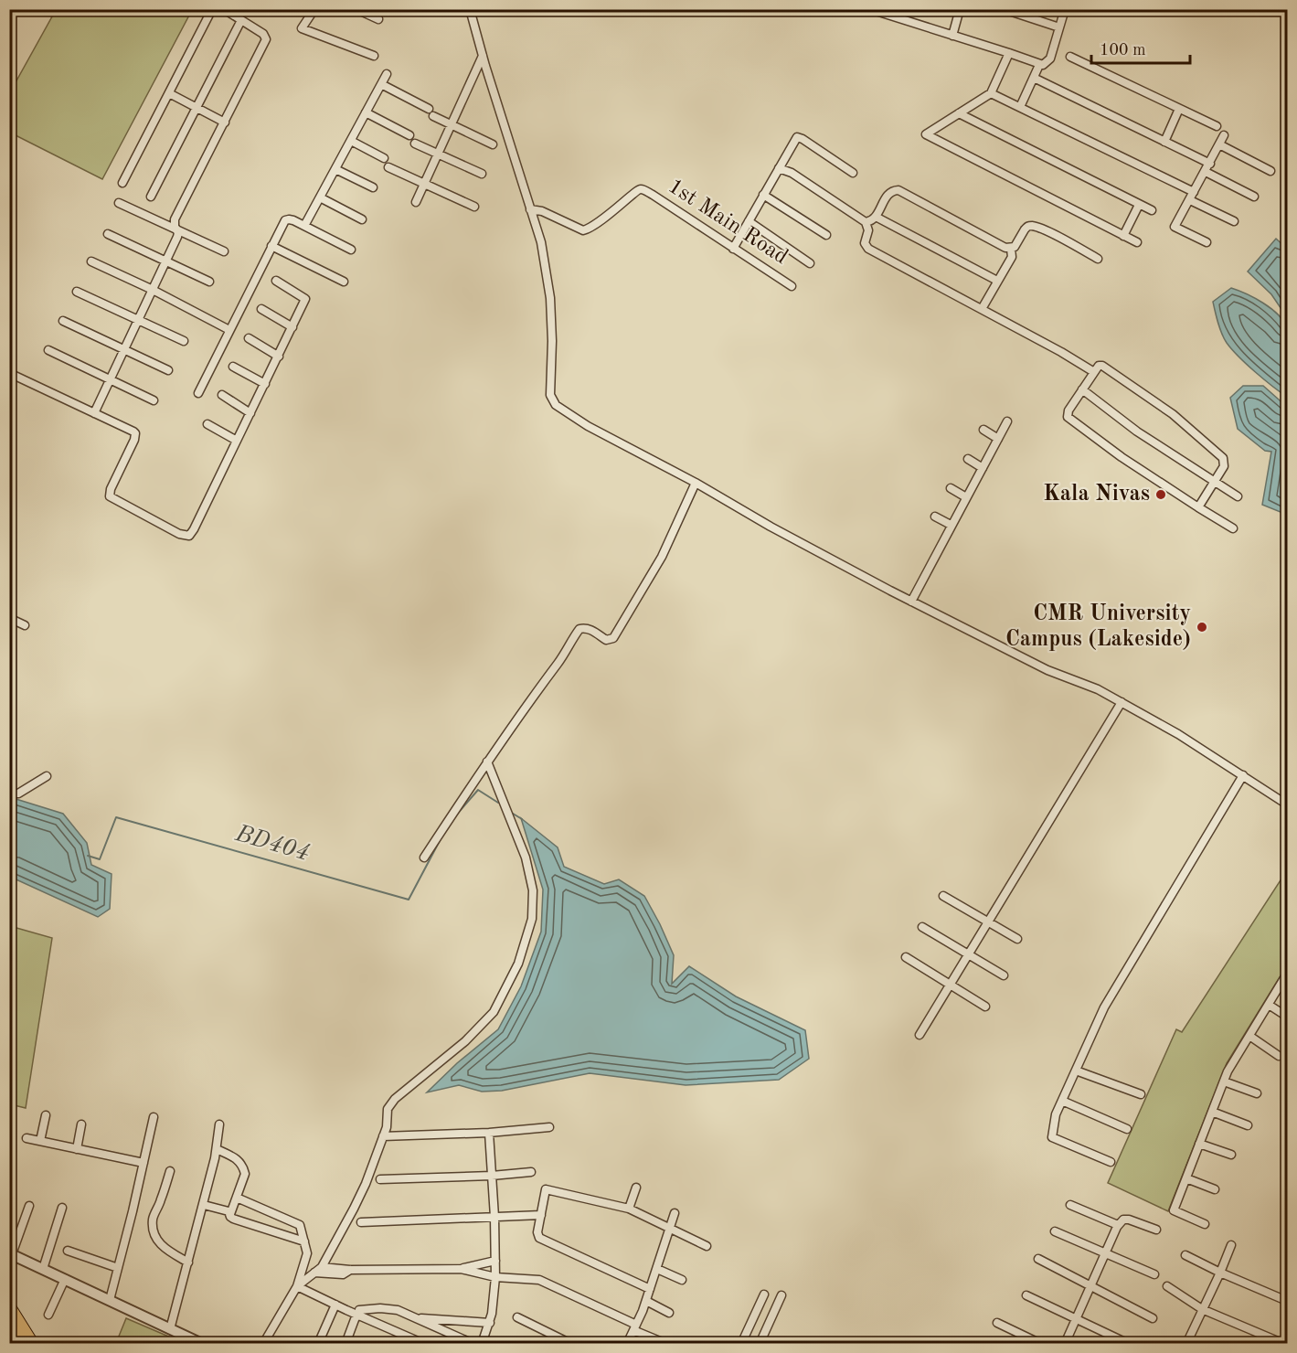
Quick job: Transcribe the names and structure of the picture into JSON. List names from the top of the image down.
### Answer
{
  "streets": {
    "street": ["1st Main Road"]
  },
  "water": ["BD404"],
  "places": ["Kala Nivas", "CMR University Campus (Lakeside)"],
  "scale_bar": "100 m"
}
